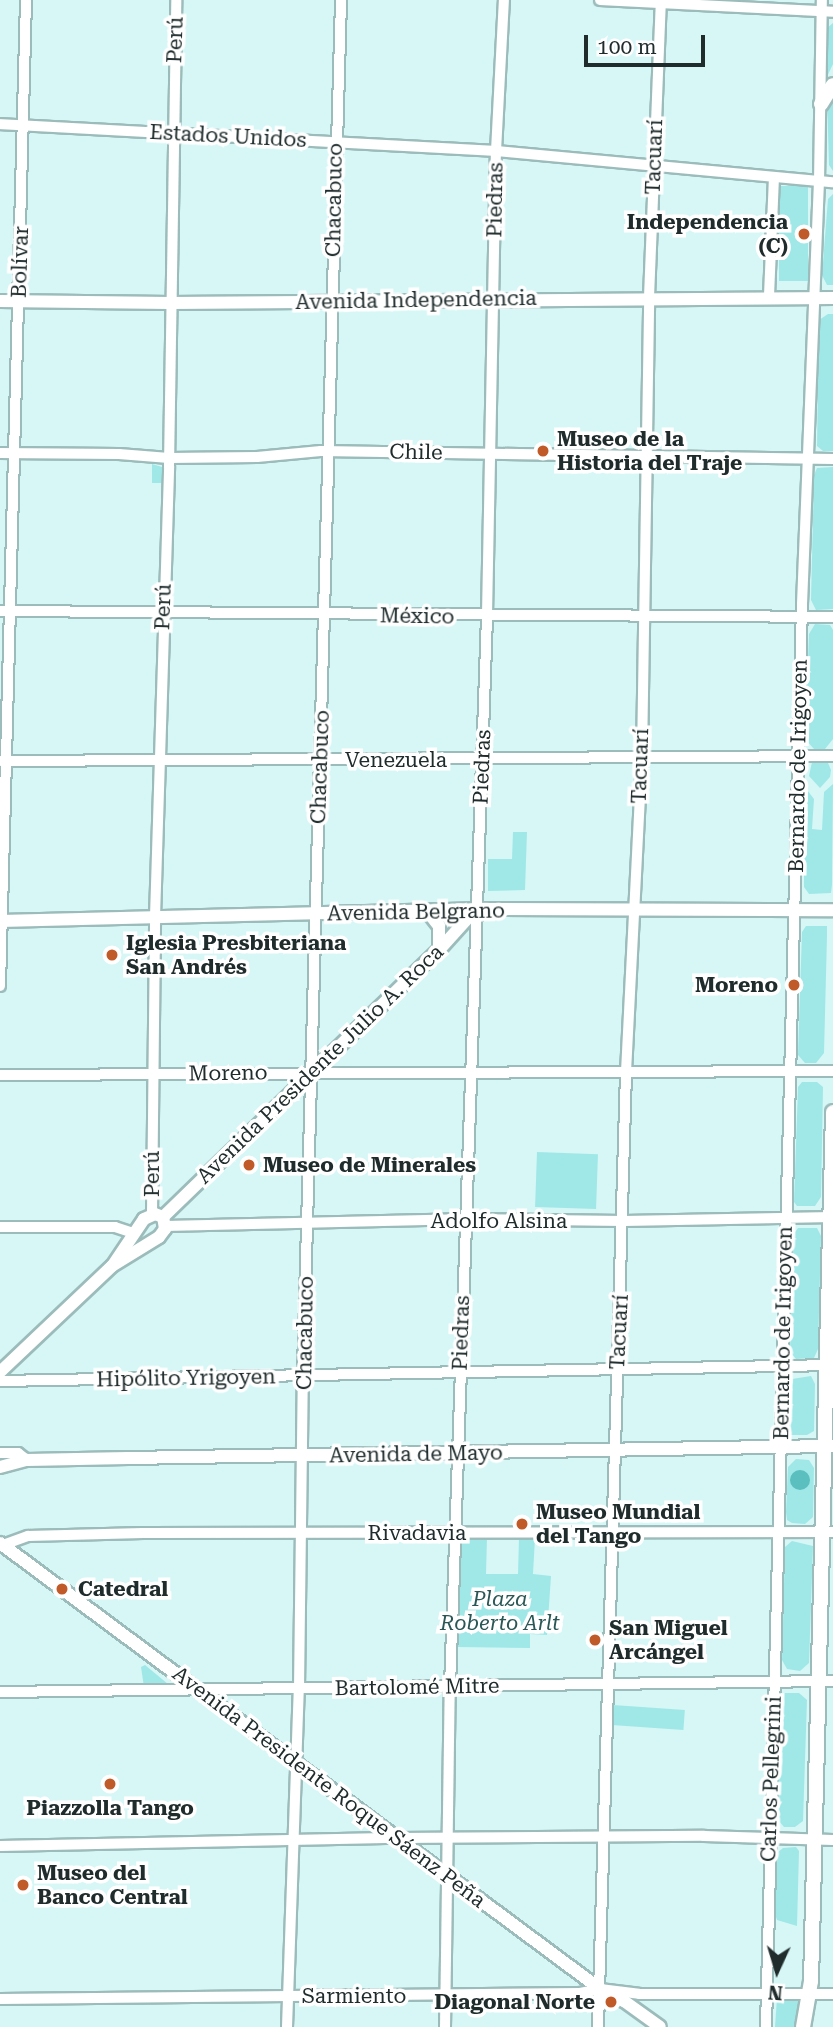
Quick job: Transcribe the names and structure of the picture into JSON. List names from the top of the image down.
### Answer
{
  "streets": {
    "main road": [
      "Avenida Independencia",
      "Avenida Belgrano",
      "Avenida Presidente Julio A. Roca",
      "Avenida de Mayo",
      "Avenida Presidente Roque Sáenz Peña"
    ],
    "street": [
      "Perú",
      "Estados Unidos",
      "Tacuarí",
      "Chacabuco",
      "Piedras",
      "Bolívar",
      "Chile",
      "México",
      "Venezuela",
      "Bernardo de Irigoyen",
      "Moreno",
      "Adolfo Alsina",
      "Hipólito Yrigoyen",
      "Rivadavia",
      "Bartolomé Mitre",
      "Carlos Pellegrini",
      "Sarmiento"
    ]
  },
  "crossings": [
    ["Perú", "Estados Unidos"],
    ["Perú", "Avenida Independencia"],
    ["Perú", "Chile"],
    ["Perú", "México"],
    ["Perú", "Venezuela"],
    ["Perú", "Avenida Belgrano"],
    ["Perú", "Avenida Presidente Julio A. Roca"],
    ["Perú", "Moreno"],
    ["Perú", "Adolfo Alsina"],
    ["Estados Unidos", "Tacuarí"],
    ["Estados Unidos", "Chacabuco"],
    ["Estados Unidos", "Piedras"],
    ["Estados Unidos", "Bolívar"],
    ["Estados Unidos", "Bernardo de Irigoyen"],
    ["Tacuarí", "Avenida Independencia"],
    ["Tacuarí", "Chile"],
    ["Tacuarí", "México"],
    ["Tacuarí", "Venezuela"],
    ["Tacuarí", "Avenida Belgrano"],
    ["Tacuarí", "Moreno"],
    ["Tacuarí", "Adolfo Alsina"],
    ["Tacuarí", "Hipólito Yrigoyen"],
    ["Tacuarí", "Avenida de Mayo"],
    ["Tacuarí", "Rivadavia"],
    ["Tacuarí", "Bartolomé Mitre"],
    ["Tacuarí", "Avenida Presidente Roque Sáenz Peña"],
    ["Tacuarí", "Sarmiento"],
    ["Chacabuco", "Avenida Independencia"],
    ["Chacabuco", "Chile"],
    ["Chacabuco", "México"],
    ["Chacabuco", "Venezuela"],
    ["Chacabuco", "Avenida Belgrano"],
    ["Chacabuco", "Avenida Presidente Julio A. Roca"],
    ["Chacabuco", "Moreno"],
    ["Chacabuco", "Adolfo Alsina"],
    ["Chacabuco", "Hipólito Yrigoyen"],
    ["Chacabuco", "Avenida de Mayo"],
    ["Chacabuco", "Rivadavia"],
    ["Chacabuco", "Bartolomé Mitre"],
    ["Chacabuco", "Avenida Presidente Roque Sáenz Peña"],
    ["Chacabuco", "Sarmiento"],
    ["Piedras", "Avenida Independencia"],
    ["Piedras", "Chile"],
    ["Piedras", "México"],
    ["Piedras", "Venezuela"],
    ["Piedras", "Avenida Belgrano"],
    ["Piedras", "Avenida Presidente Julio A. Roca"],
    ["Piedras", "Moreno"],
    ["Piedras", "Adolfo Alsina"],
    ["Piedras", "Hipólito Yrigoyen"],
    ["Piedras", "Avenida de Mayo"],
    ["Piedras", "Rivadavia"],
    ["Piedras", "Bartolomé Mitre"],
    ["Piedras", "Avenida Presidente Roque Sáenz Peña"],
    ["Piedras", "Sarmiento"],
    ["Bolívar", "Avenida Independencia"],
    ["Bolívar", "Chile"],
    ["Bolívar", "México"],
    ["Bolívar", "Venezuela"],
    ["Bolívar", "Avenida Belgrano"],
    ["Avenida Independencia", "Bernardo de Irigoyen"],
    ["Chile", "Bernardo de Irigoyen"],
    ["México", "Bernardo de Irigoyen"],
    ["Venezuela", "Bernardo de Irigoyen"],
    ["Bernardo de Irigoyen", "Avenida Belgrano"],
    ["Bernardo de Irigoyen", "Moreno"],
    ["Bernardo de Irigoyen", "Adolfo Alsina"],
    ["Bernardo de Irigoyen", "Hipólito Yrigoyen"],
    ["Bernardo de Irigoyen", "Avenida de Mayo"],
    ["Bernardo de Irigoyen", "Rivadavia"],
    ["Bernardo de Irigoyen", "Carlos Pellegrini"],
    ["Avenida Belgrano", "Avenida Presidente Julio A. Roca"],
    ["Avenida Presidente Julio A. Roca", "Moreno"],
    ["Avenida Presidente Julio A. Roca", "Adolfo Alsina"],
    ["Rivadavia", "Carlos Pellegrini"],
    ["Rivadavia", "Avenida Presidente Roque Sáenz Peña"],
    ["Bartolomé Mitre", "Carlos Pellegrini"],
    ["Bartolomé Mitre", "Avenida Presidente Roque Sáenz Peña"],
    ["Carlos Pellegrini", "Sarmiento"],
    ["Avenida Presidente Roque Sáenz Peña", "Sarmiento"]
  ],
  "parks": ["Plaza Roberto Arlt"],
  "places": [
    "Independencia (C)",
    "Museo de la Historia del Traje",
    "Iglesia Presbiteriana San Andrés",
    "Moreno",
    "Museo de Minerales",
    "Museo Mundial del Tango",
    "Catedral",
    "San Miguel Arcángel",
    "Piazzolla Tango",
    "Museo del Banco Central",
    "Diagonal Norte"
  ],
  "scale_bar": "100 m",
  "north": "bottom"
}
